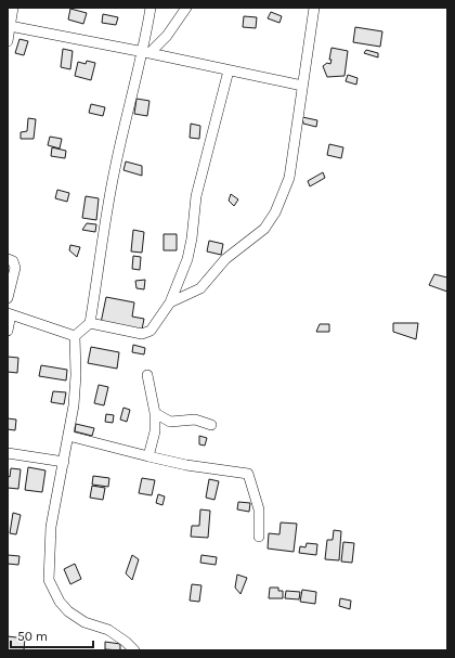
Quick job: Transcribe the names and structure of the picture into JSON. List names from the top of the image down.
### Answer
{
  "scale_bar": "50 m"
}
